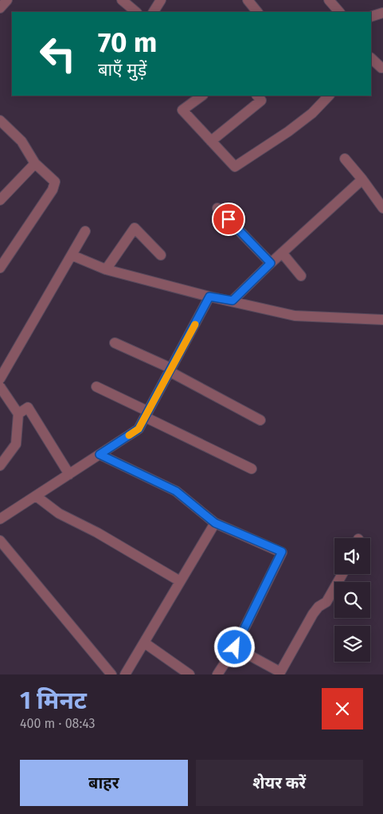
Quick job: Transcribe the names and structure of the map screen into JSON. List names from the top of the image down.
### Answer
{
  "page": {
    "turn": ["70 m", "बाएँ मुड़ें"],
    "heading": ["1 मिनट", "400 m · 08:43"],
    "buttons": ["बाहर", "शेयर करें"]
  }
}
